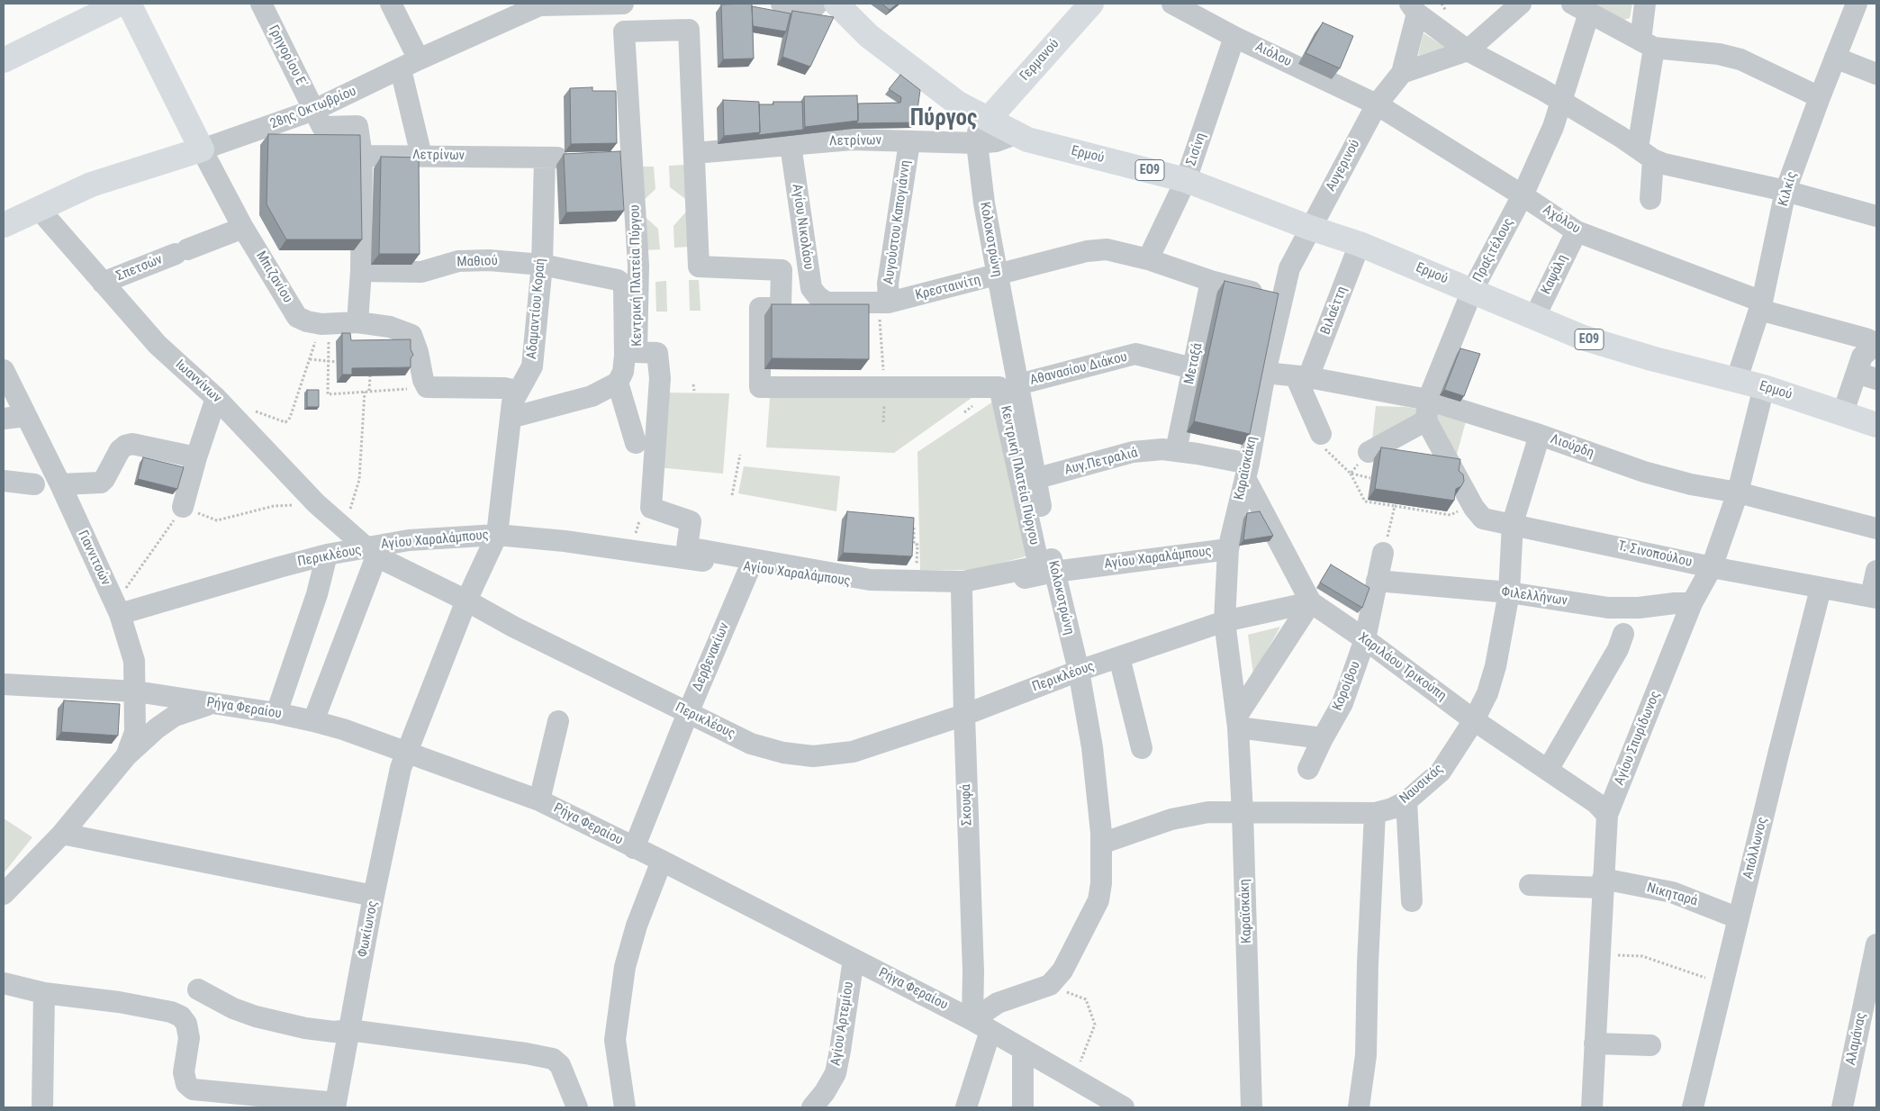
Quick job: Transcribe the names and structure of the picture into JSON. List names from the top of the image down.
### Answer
{
  "streets": {
    "main road": [
      "Γερμανού",
      "28ης Οκτωβρίου",
      "Ερμού",
      "ΕΟ9",
      "Μπιζανίου"
    ],
    "street": [
      "Αιόλου",
      "Γρηγορίου Ε΄",
      "Λετρίνων",
      "Σισίνη",
      "Αυγερινού",
      "Κιλκίς",
      "Αχόλου",
      "Αυγούστου Καπογιάννη",
      "Αγίου Νικολάου",
      "Κολοκοτρώνη",
      "Πραξιτέλους",
      "Μαθιού",
      "Σπετσών",
      "Καψάλη",
      "Κεντρική Πλατεία Πύργου",
      "Κρεσταινίτη",
      "Αδαμαντίου Κοραή",
      "Βιλαέττη",
      "Μεταξά",
      "Αθανασίου Διάκου",
      "Ιωαννίνων",
      "Λιούρδη",
      "Αυγ.Πετραλιά",
      "Καραϊσκάκη",
      "Αγίου Χαραλάμπους",
      "Τ. Σινοπούλου",
      "Περικλέους",
      "Γιαννιτσών",
      "Φιλελλήνων",
      "Δερβενακίων",
      "Χαριλάου Τρικούπη",
      "Κοροίβου",
      "Ρήγα Φεραίου",
      "Αγίου Σπυρίδωνος",
      "Ναυσικάς",
      "Σκουφά",
      "Απόλλωνος",
      "Νικηταρά",
      "Φωκίωνος",
      "Αγίου Αρτεμίου",
      "Αλαμάνας"
    ]
  },
  "crossings": [
    ["Αιόλου", "Σισίνη"],
    ["Αιόλου", "Αυγερινού"],
    ["Αιόλου", "Αχόλου"],
    ["Γρηγορίου Ε΄", "28ης Οκτωβρίου"],
    ["Γρηγορίου Ε΄", "Λετρίνων"],
    ["Γερμανού", "Ερμού"],
    ["Γερμανού", "Κολοκοτρώνη"],
    ["28ης Οκτωβρίου", "Μπιζανίου"],
    ["28ης Οκτωβρίου", "Ιωαννίνων"],
    ["Λετρίνων", "Ερμού"],
    ["Λετρίνων", "Αυγούστου Καπογιάννη"],
    ["Λετρίνων", "Αγίου Νικολάου"],
    ["Λετρίνων", "Κολοκοτρώνη"],
    ["Λετρίνων", "Κεντρική Πλατεία Πύργου"],
    ["Λετρίνων", "Αδαμαντίου Κοραή"],
    ["Σισίνη", "Ερμού"],
    ["Σισίνη", "Κρεσταινίτη"],
    ["Ερμού", "Αυγερινού"],
    ["Ερμού", "Κιλκίς"],
    ["Ερμού", "Κολοκοτρώνη"],
    ["Ερμού", "Πραξιτέλους"],
    ["Ερμού", "Καψάλη"],
    ["Ερμού", "Βιλαέττη"],
    ["Ερμού", "Καραϊσκάκη"],
    ["Ερμού", "Αγίου Σπυρίδωνος"],
    ["Αυγερινού", "Αχόλου"],
    ["Αυγερινού", "Καραϊσκάκη"],
    ["Κιλκίς", "Αχόλου"],
    ["Αχόλου", "Πραξιτέλους"],
    ["Αχόλου", "Καψάλη"],
    ["Αυγούστου Καπογιάννη", "Κρεσταινίτη"],
    ["Αγίου Νικολάου", "Κρεσταινίτη"],
    ["Κολοκοτρώνη", "Κρεσταινίτη"],
    ["Κολοκοτρώνη", "Αθανασίου Διάκου"],
    ["Κολοκοτρώνη", "Αυγ.Πετραλιά"],
    ["Κολοκοτρώνη", "Αγίου Χαραλάμπους"],
    ["Κολοκοτρώνη", "Περικλέους"],
    ["Κολοκοτρώνη", "Ναυσικάς"],
    ["Πραξιτέλους", "Λιούρδη"],
    ["Πραξιτέλους", "Τ. Σινοπούλου"],
    ["Μαθιού", "Αδαμαντίου Κοραή"],
    ["Σπετσών", "Μπιζανίου"],
    ["Σπετσών", "Ιωαννίνων"],
    ["Κρεσταινίτη", "Μεταξά"],
    ["Αδαμαντίου Κοραή", "Αγίου Χαραλάμπους"],
    ["Αδαμαντίου Κοραή", "Περικλέους"],
    ["Αδαμαντίου Κοραή", "Φωκίωνος"],
    ["Βιλαέττη", "Λιούρδη"],
    ["Μεταξά", "Αθανασίου Διάκου"],
    ["Ιωαννίνων", "Αγίου Χαραλάμπους"],
    ["Ιωαννίνων", "Περικλέους"],
    ["Λιούρδη", "Καραϊσκάκη"],
    ["Λιούρδη", "Τ. Σινοπούλου"],
    ["Λιούρδη", "Αγίου Σπυρίδωνος"],
    ["Λιούρδη", "Ναυσικάς"],
    ["Αυγ.Πετραλιά", "Καραϊσκάκη"],
    ["Αυγ.Πετραλιά", "Χαριλάου Τρικούπη"],
    ["Καραϊσκάκη", "Αγίου Χαραλάμπους"],
    ["Καραϊσκάκη", "Περικλέους"],
    ["Καραϊσκάκη", "Χαριλάου Τρικούπη"],
    ["Καραϊσκάκη", "Ναυσικάς"],
    ["Αγίου Χαραλάμπους", "Περικλέους"],
    ["Αγίου Χαραλάμπους", "Δερβενακίων"],
    ["Αγίου Χαραλάμπους", "Σκουφά"],
    ["Τ. Σινοπούλου", "Αγίου Σπυρίδωνος"],
    ["Τ. Σινοπούλου", "Ναυσικάς"],
    ["Τ. Σινοπούλου", "Απόλλωνος"],
    ["Περικλέους", "Γιαννιτσών"],
    ["Περικλέους", "Δερβενακίων"],
    ["Περικλέους", "Χαριλάου Τρικούπη"],
    ["Περικλέους", "Σκουφά"],
    ["Περικλέους", "Φωκίωνος"],
    ["Γιαννιτσών", "Ρήγα Φεραίου"],
    ["Φιλελλήνων", "Κοροίβου"],
    ["Φιλελλήνων", "Αγίου Σπυρίδωνος"],
    ["Φιλελλήνων", "Ναυσικάς"],
    ["Δερβενακίων", "Ρήγα Φεραίου"],
    ["Χαριλάου Τρικούπη", "Κοροίβου"],
    ["Χαριλάου Τρικούπη", "Αγίου Σπυρίδωνος"],
    ["Χαριλάου Τρικούπη", "Ναυσικάς"],
    ["Ρήγα Φεραίου", "Σκουφά"],
    ["Ρήγα Φεραίου", "Φωκίωνος"],
    ["Ρήγα Φεραίου", "Αγίου Αρτεμίου"],
    ["Αγίου Σπυρίδωνος", "Νικηταρά"],
    ["Απόλλωνος", "Νικηταρά"]
  ],
  "districts": ["Πύργος"]
}
